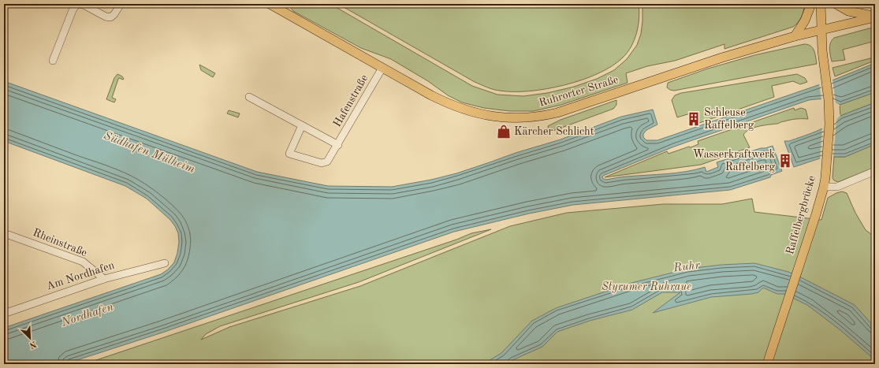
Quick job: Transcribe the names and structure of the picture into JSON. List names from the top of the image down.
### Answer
{
  "streets": {
    "main road": ["Ruhrorter Straße", "Raffelbergbrücke"],
    "street": ["Hafenstraße", "Rheinstraße", "Am Nordhafen"]
  },
  "crossings": [
    ["Ruhrorter Straße", "Hafenstraße"],
    ["Ruhrorter Straße", "Raffelbergbrücke"],
    ["Rheinstraße", "Am Nordhafen"]
  ],
  "water": ["Südhafen Mülheim", "Ruhr", "Nordhafen"],
  "parks": ["Styrumer Ruhraue"],
  "places": {
    "building": ["Schleuse Raffelberg", "Wasserkraftwerk Raffelberg"],
    "shop": ["Kärcher Schlicht"]
  },
  "north": "bottom right"
}
